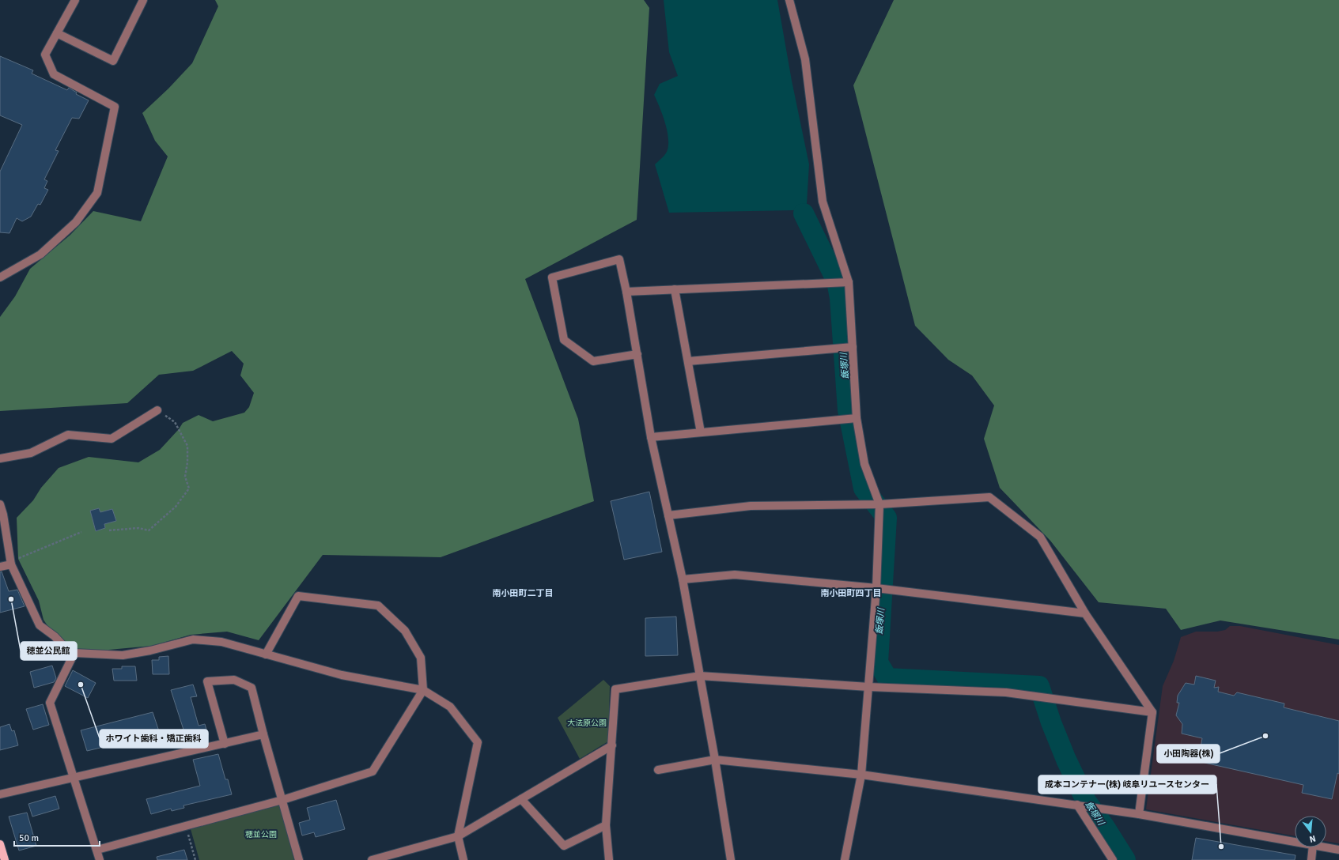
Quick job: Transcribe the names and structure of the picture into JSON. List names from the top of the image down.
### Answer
{
  "districts": ["南小田町二丁目", "南小田町四丁目"],
  "water": ["飯塚川"],
  "parks": ["大法原公園", "穂並公園"],
  "places": [
    "穂並公民館",
    "ホワイト歯科・矯正歯科",
    "小田陶器(株)",
    "成本コンテナー(株) 岐阜リユースセンター"
  ],
  "scale_bar": "50 m",
  "north": "bottom"
}
